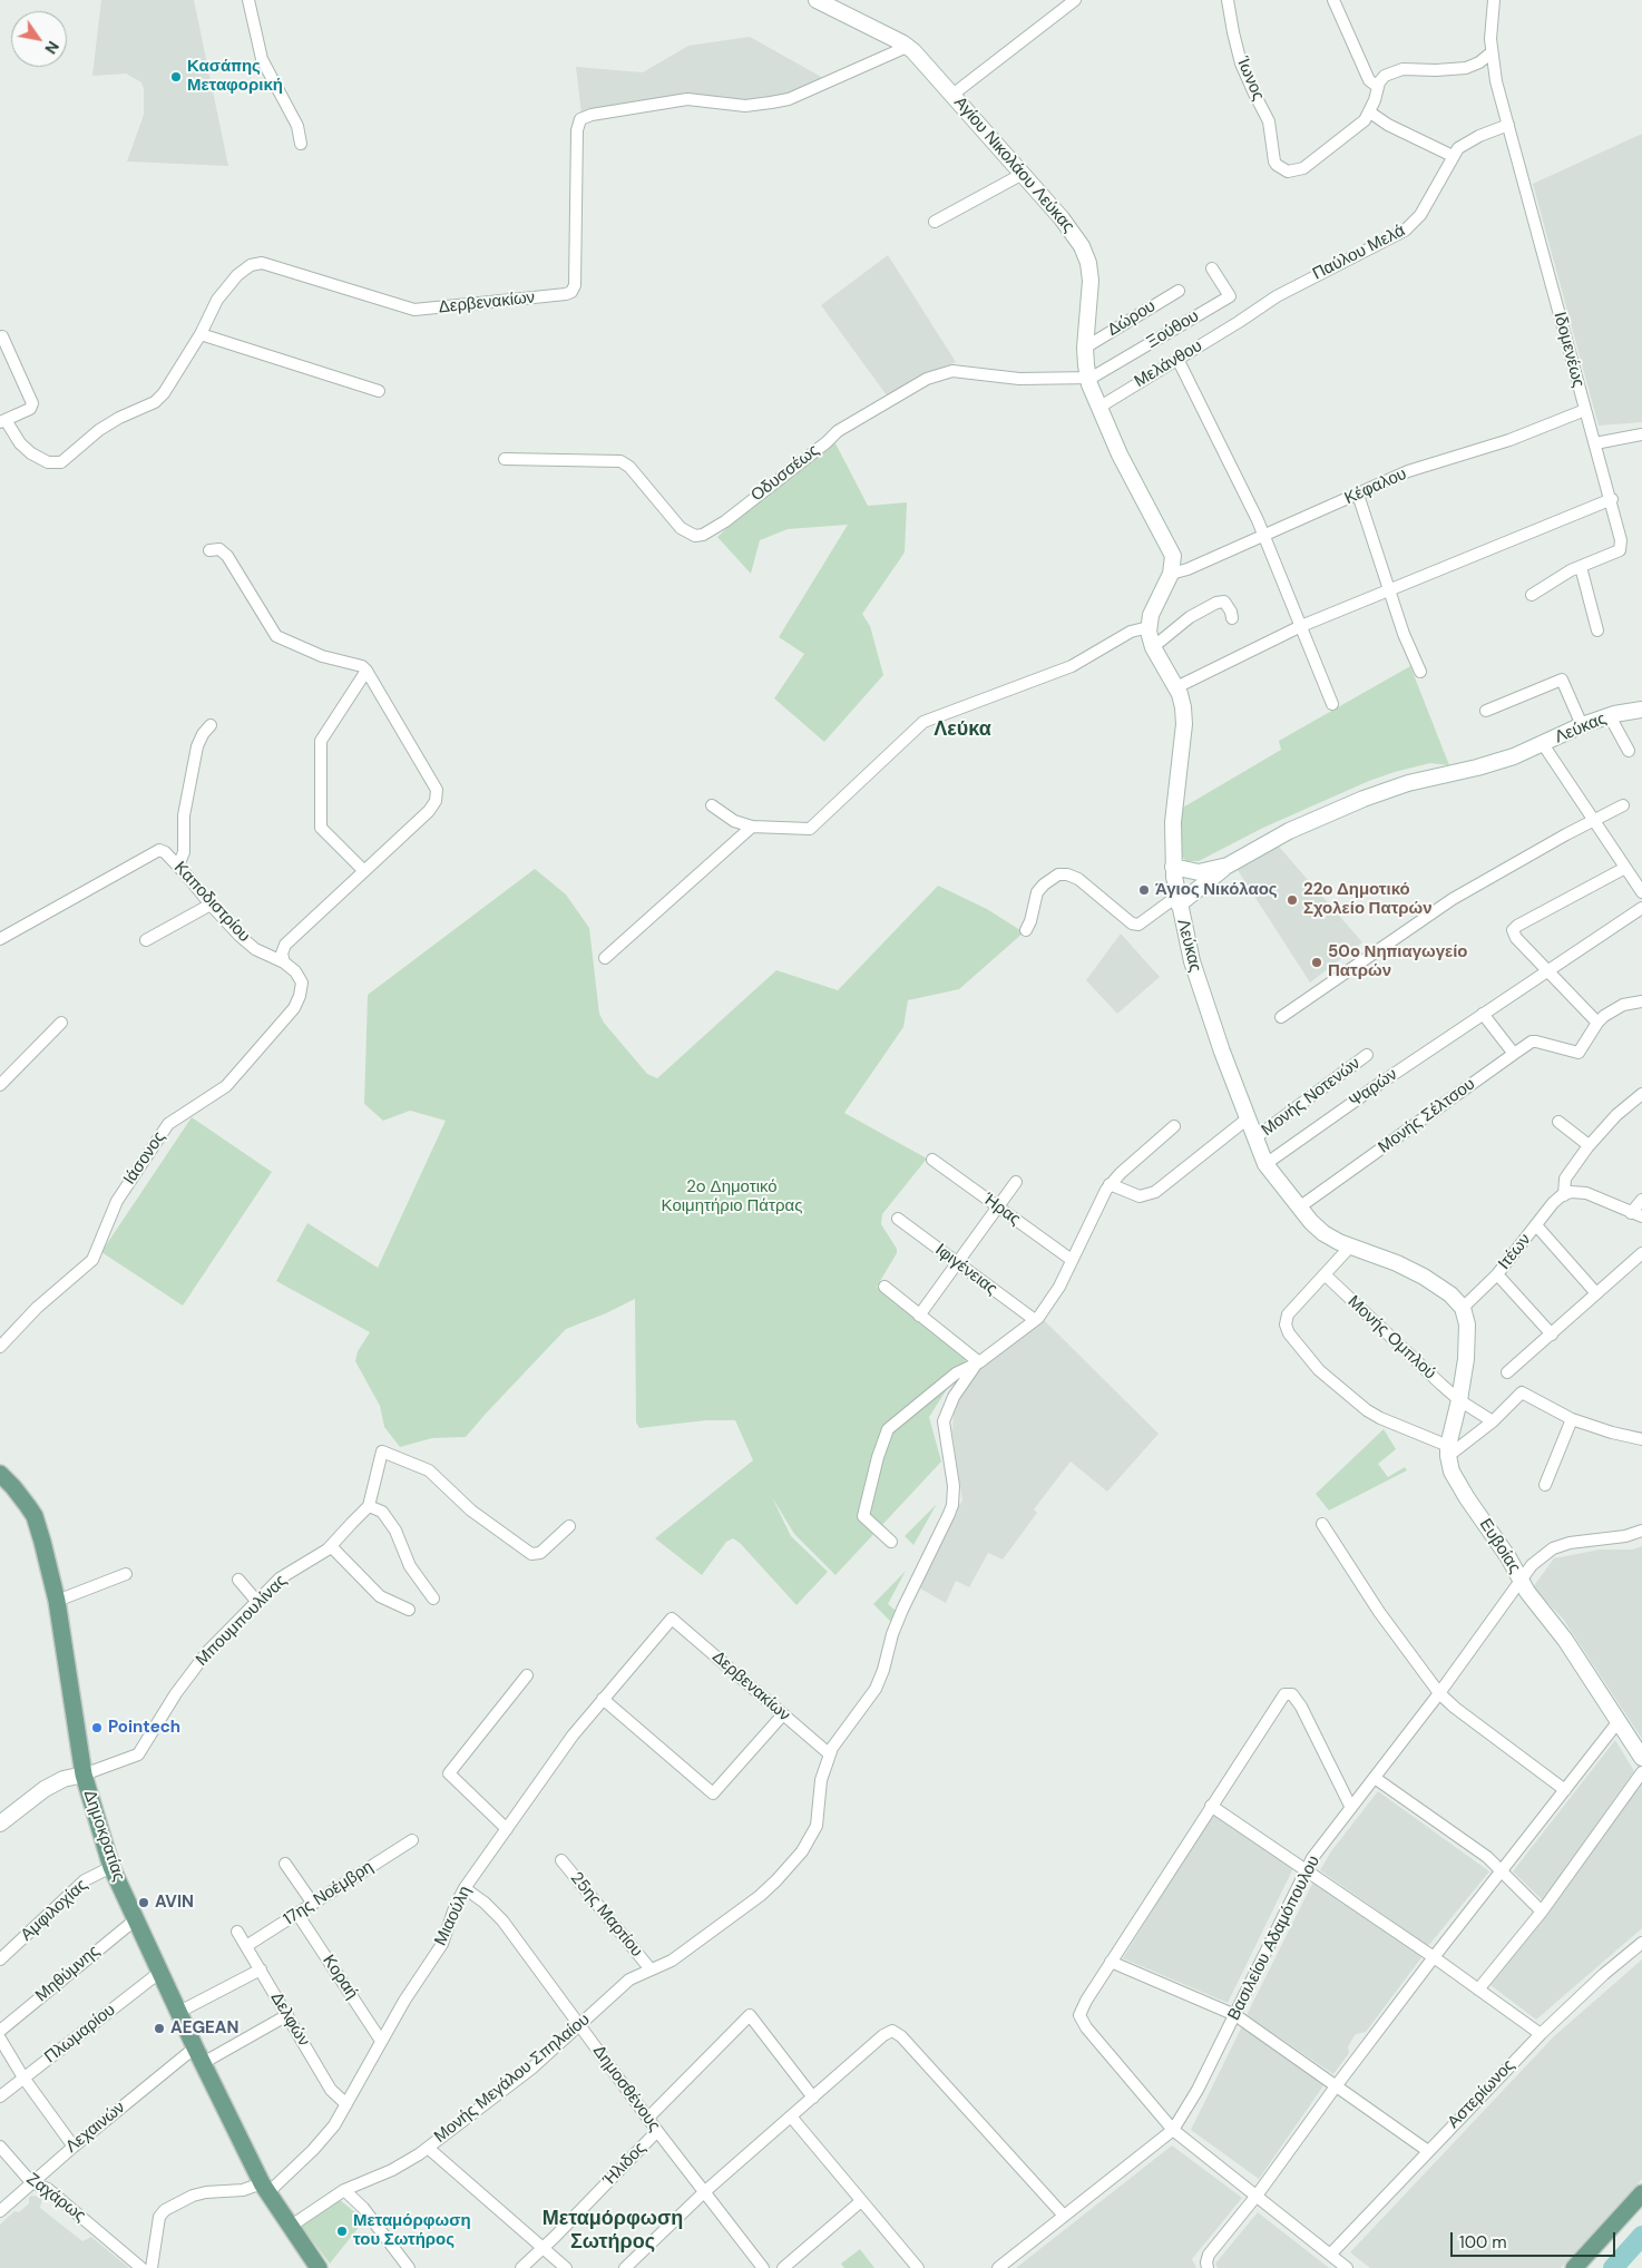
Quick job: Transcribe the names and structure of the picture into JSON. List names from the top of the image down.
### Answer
{
  "streets": {
    "main road": [
      "Αγίου Νικολάου Λεύκας",
      "Λεύκας",
      "Ευβοίας",
      "Δημοκρατίας"
    ],
    "street": [
      "Ίωνος",
      "Παύλου Μελά",
      "Δερβενακίων",
      "Δώρου",
      "Ξούθου",
      "Ιδομενέως",
      "Μελάνθου",
      "Οδυσσέως",
      "Κέφαλου",
      "Καποδιστρίου",
      "Ψαρών",
      "Μονής Νοτενών",
      "Μονής Σέλτσου",
      "Ιάσονος",
      "Ήρας",
      "Ιτέων",
      "Ιφιγένειας",
      "Μονής Ομπλού",
      "Μπουμπουλίνας",
      "17ης Νοέμβρη",
      "Αμφιλοχίας",
      "25ης Μαρτίου",
      "Μιαούλη",
      "Βασιλείου Αδαμόπουλου",
      "Μηθύμνης",
      "Κοραή",
      "Δελφών",
      "Πλωμαρίου",
      "Μονής Μεγάλου Σπηλαίου",
      "Δημοσθένους",
      "Αστερίωνος",
      "Λεχαινών",
      "Ήλιδος",
      "Ζαχάρως"
    ]
  },
  "crossings": [
    ["Αγίου Νικολάου Λεύκας", "Δερβενακίων"],
    ["Αγίου Νικολάου Λεύκας", "Δώρου"],
    ["Αγίου Νικολάου Λεύκας", "Ξούθου"],
    ["Αγίου Νικολάου Λεύκας", "Μελάνθου"],
    ["Αγίου Νικολάου Λεύκας", "Οδυσσέως"],
    ["Αγίου Νικολάου Λεύκας", "Κέφαλου"],
    ["Παύλου Μελά", "Ιδομενέως"],
    ["Παύλου Μελά", "Μελάνθου"],
    ["Δερβενακίων", "Μιαούλη"],
    ["Δερβενακίων", "Μονής Μεγάλου Σπηλαίου"],
    ["Ξούθου", "Οδυσσέως"],
    ["Ιδομενέως", "Κέφαλου"],
    ["Λεύκας", "Ψαρών"],
    ["Λεύκας", "Μονής Νοτενών"],
    ["Λεύκας", "Μονής Σέλτσου"],
    ["Λεύκας", "Ιτέων"],
    ["Καποδιστρίου", "Ιάσονος"],
    ["Ήρας", "Μονής Μεγάλου Σπηλαίου"],
    ["Ιφιγένειας", "Μονής Μεγάλου Σπηλαίου"],
    ["Ευβοίας", "Βασιλείου Αδαμόπουλου"],
    ["Μπουμπουλίνας", "Δημοκρατίας"],
    ["Δημοκρατίας", "Αμφιλοχίας"],
    ["Δημοκρατίας", "Μιαούλη"],
    ["Δημοκρατίας", "Μηθύμνης"],
    ["Δημοκρατίας", "Πλωμαρίου"],
    ["Δημοκρατίας", "Μονής Μεγάλου Σπηλαίου"],
    ["Δημοκρατίας", "Λεχαινών"],
    ["17ης Νοέμβρη", "Κοραή"],
    ["17ης Νοέμβρη", "Δελφών"],
    ["25ης Μαρτίου", "Μονής Μεγάλου Σπηλαίου"],
    ["Μιαούλη", "Κοραή"],
    ["Μιαούλη", "Δελφών"],
    ["Μιαούλη", "Δημοσθένους"],
    ["Δελφών", "Λεχαινών"],
    ["Μονής Μεγάλου Σπηλαίου", "Δημοσθένους"],
    ["Δημοσθένους", "Ήλιδος"],
    ["Λεχαινών", "Ζαχάρως"]
  ],
  "districts": ["Λεύκα", "Μεταμόρφωση Σωτήρος"],
  "parks": ["2o Δημοτικό Κοιμητήριο Πάτρας"],
  "places": [
    "Κασάπης Μεταφορική",
    "Άγιος Νικόλαος",
    "22ο Δημοτικό Σχολείο Πατρών",
    "50o Νηπιαγωγείο Πατρών",
    "Pointech",
    "AVIN",
    "AEGEAN",
    "Μεταμόρφωση του Σωτήρος"
  ],
  "scale_bar": "100 m",
  "north": "bottom right"
}
